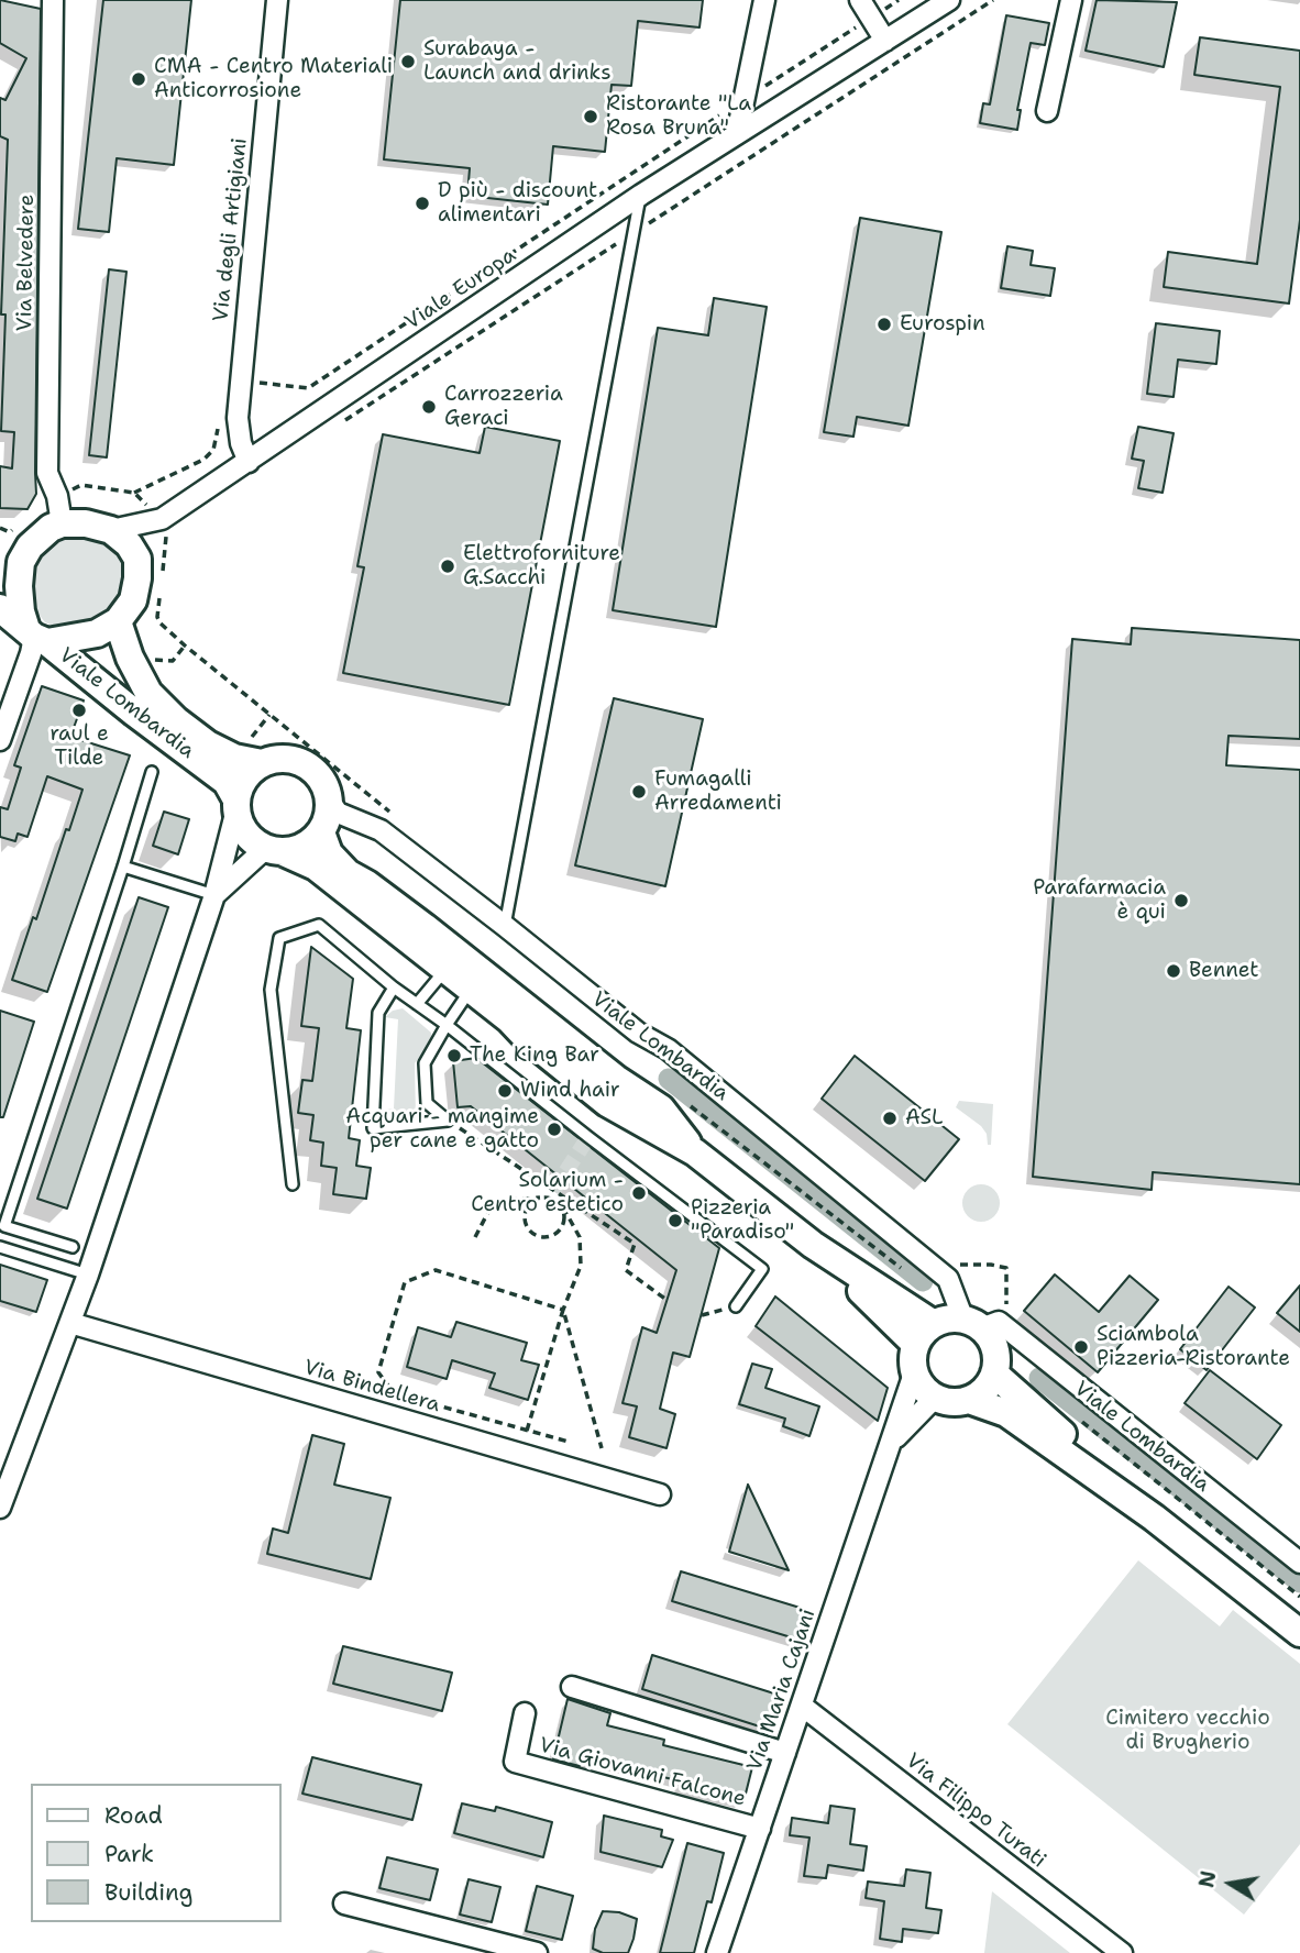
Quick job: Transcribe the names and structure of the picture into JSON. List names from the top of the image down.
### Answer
{
  "streets": {
    "main road": ["Viale Lombardia"],
    "street": [
      "Via degli Artigiani",
      "Via Belvedere",
      "Viale Europa",
      "Via Bindellera",
      "Via Maria Cajani",
      "Via Giovanni Falcone",
      "Via Filippo Turati"
    ]
  },
  "crossings": [
    ["Via degli Artigiani", "Viale Europa"],
    ["Via Belvedere", "Viale Europa"],
    ["Via Belvedere", "Viale Lombardia"],
    ["Viale Europa", "Viale Lombardia"],
    ["Viale Lombardia", "Via Maria Cajani"],
    ["Via Maria Cajani", "Via Giovanni Falcone"],
    ["Via Maria Cajani", "Via Filippo Turati"]
  ],
  "parks": ["Cimitero vecchio di Brugherio"],
  "places": [
    "Surabaya - Launch and drinks",
    "CMA - Centro Materiali Anticorrosione",
    "Ristorante \"La Rosa Bruna\"",
    "D più - discount alimentari",
    "Eurospin",
    "Carrozzeria Geraci",
    "Elettroforniture G.Sacchi",
    "raul e Tilde",
    "Fumagalli Arredamenti",
    "Parafarmacia è qui",
    "Bennet",
    "The King Bar",
    "Wind hair",
    "ASL",
    "Acquari - mangime per cane e gatto",
    "Solarium - Centro estetico",
    "Pizzeria \"Paradiso\"",
    "Sciambola Pizzeria-Ristorante"
  ],
  "legend": ["Road", "Park", "Building"],
  "north": "left"
}
